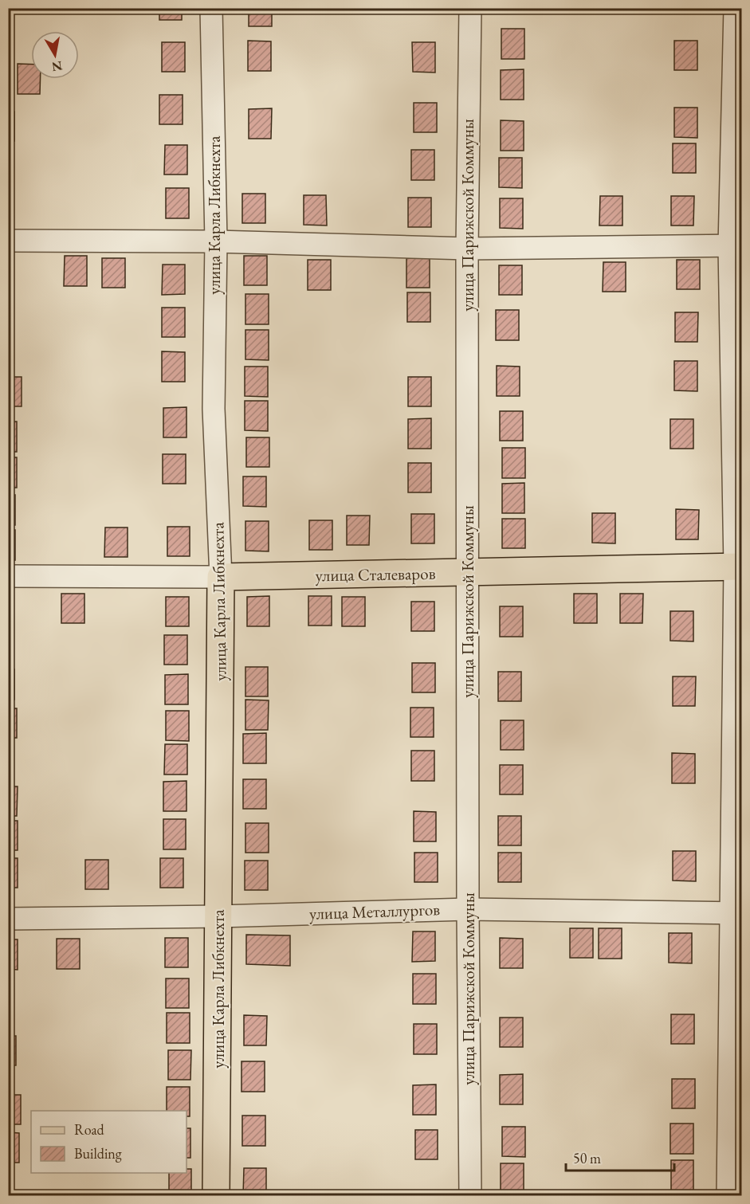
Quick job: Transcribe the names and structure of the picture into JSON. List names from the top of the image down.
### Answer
{
  "streets": {
    "main road": ["улица Карла Либкнехта", "улица Сталеваров"],
    "street": ["улица Парижской Коммуны", "улица Металлургов"]
  },
  "crossings": [
    ["улица Карла Либкнехта", "улица Сталеваров"],
    ["улица Карла Либкнехта", "улица Металлургов"],
    ["улица Парижской Коммуны", "улица Сталеваров"],
    ["улица Парижской Коммуны", "улица Металлургов"]
  ],
  "legend": ["Road", "Building"],
  "scale_bar": "50 m",
  "north": "bottom"
}
